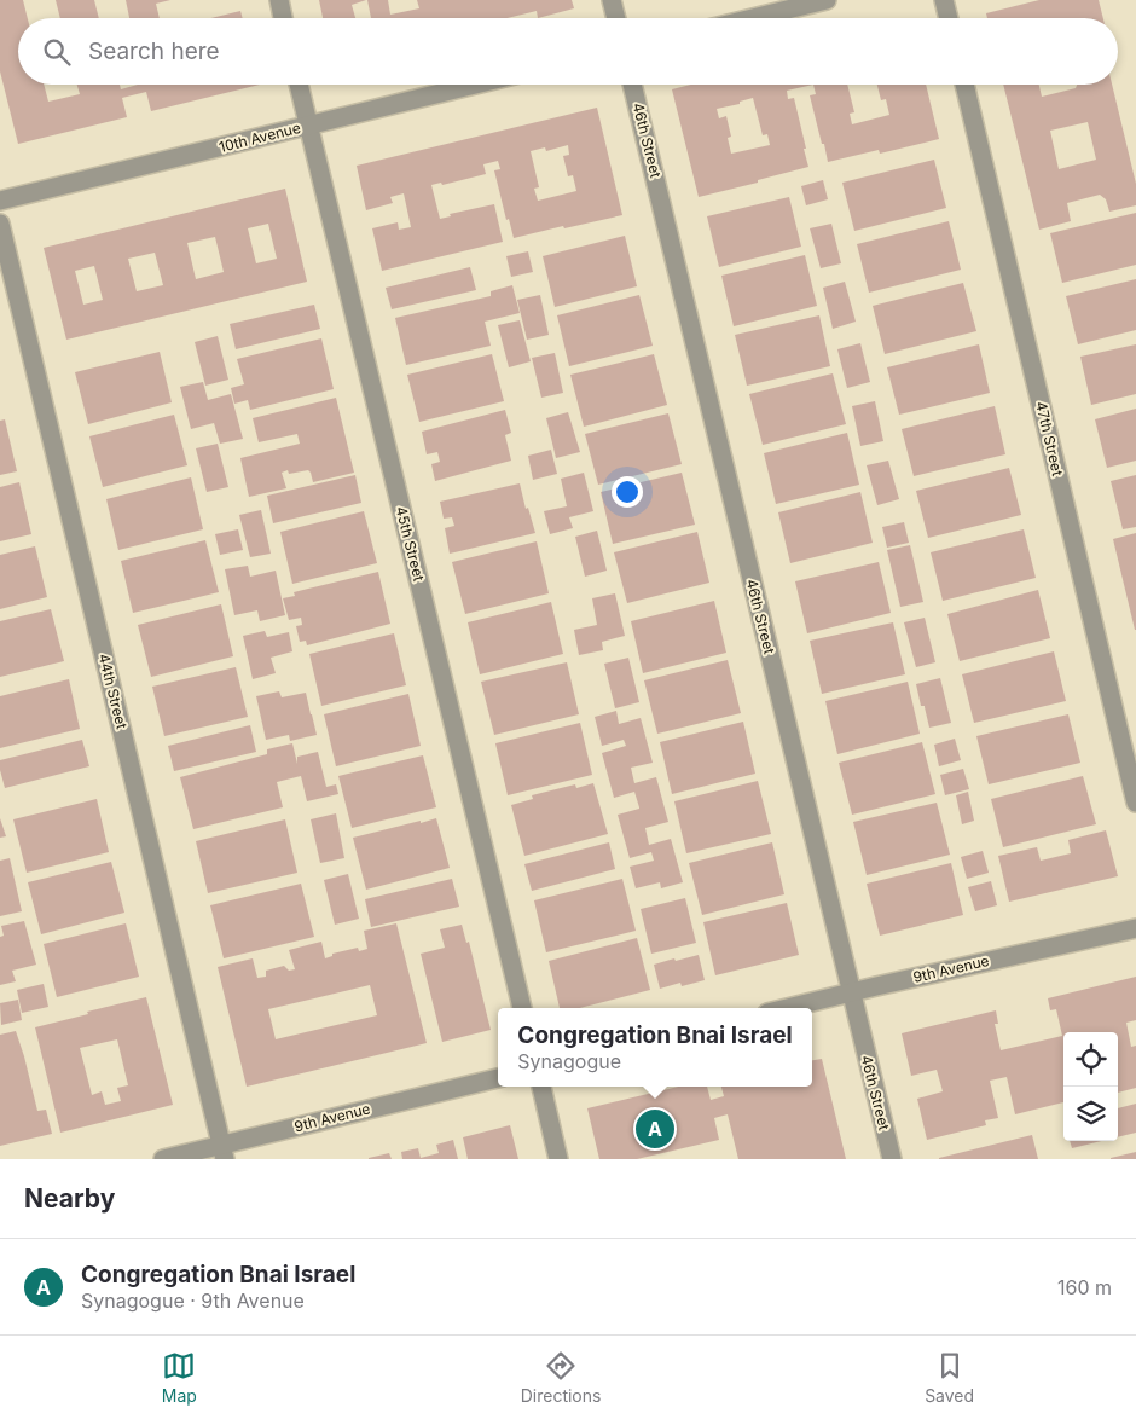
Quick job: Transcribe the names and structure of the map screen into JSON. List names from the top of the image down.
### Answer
{
  "streets": {
    "street": [
      "10th Avenue",
      "46th Street",
      "47th Street",
      "45th Street",
      "44th Street",
      "9th Avenue"
    ]
  },
  "crossings": [
    ["10th Avenue", "45th Street"],
    ["46th Street", "9th Avenue"],
    ["44th Street", "9th Avenue"]
  ],
  "page": {
    "search": "Search here",
    "popup": ["Congregation Bnai Israel", "Synagogue"],
    "pins": "A",
    "heading": "Nearby",
    "list": [
      {
        "mark": "A",
        "name": "Congregation Bnai Israel",
        "note": "Synagogue · 9th Avenue",
        "value": "160 m"
      }
    ],
    "nav": ["Map", "Directions", "Saved"]
  }
}
